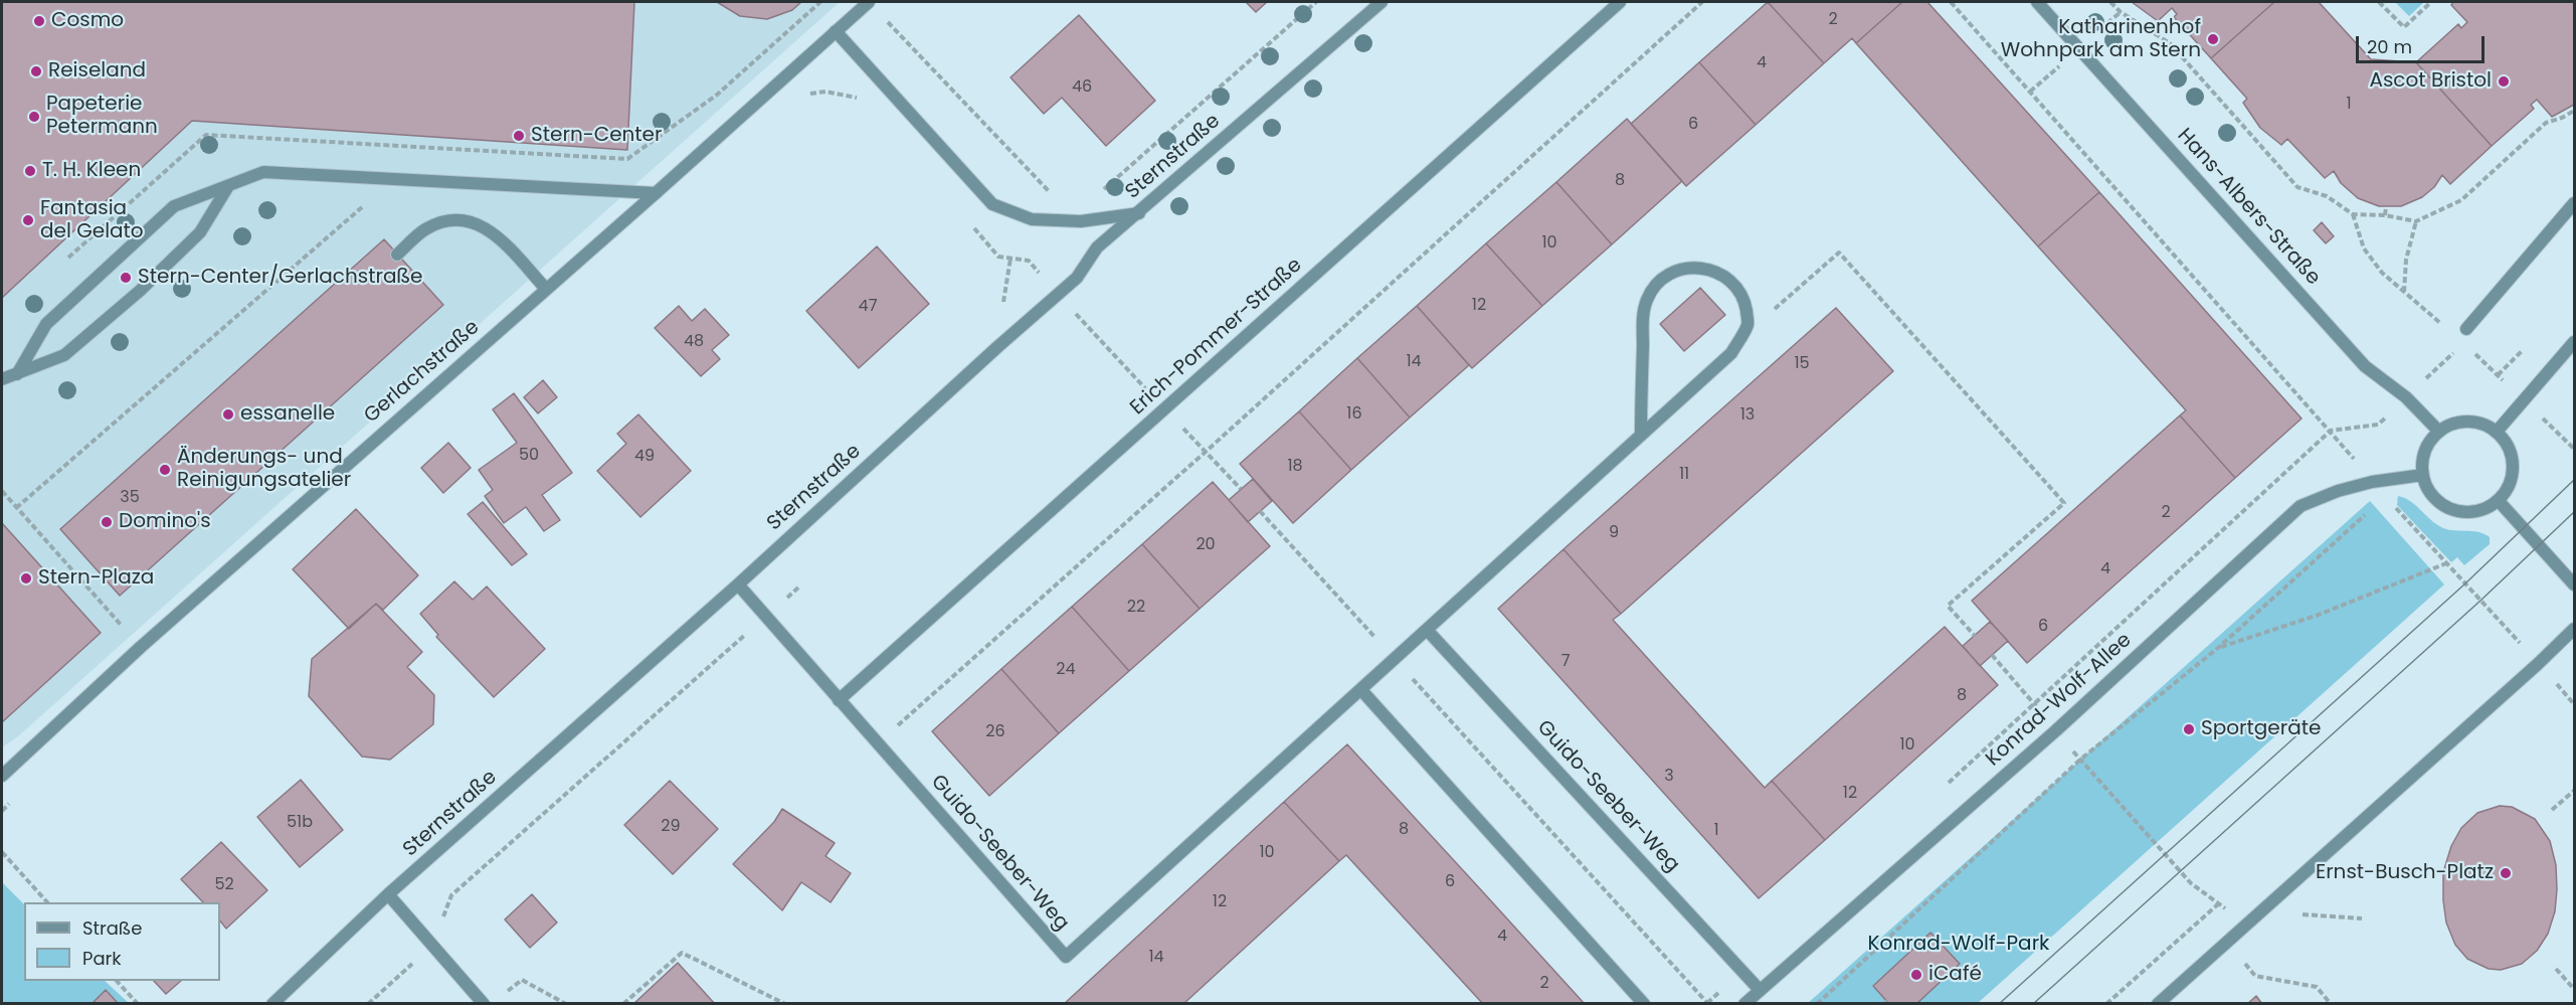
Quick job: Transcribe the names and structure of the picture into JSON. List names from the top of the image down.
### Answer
{
  "streets": {
    "street": [
      "Sternstraße",
      "Hans-Albers-Straße",
      "Erich-Pommer-Straße",
      "Gerlachstraße",
      "Konrad-Wolf-Allee",
      "Guido-Seeber-Weg"
    ]
  },
  "crossings": [
    ["Sternstraße", "Guido-Seeber-Weg"],
    ["Hans-Albers-Straße", "Konrad-Wolf-Allee"],
    ["Erich-Pommer-Straße", "Guido-Seeber-Weg"],
    ["Konrad-Wolf-Allee", "Guido-Seeber-Weg"]
  ],
  "parks": ["Konrad-Wolf-Park"],
  "places": [
    "Cosmo",
    "Katharinenhof Wohnpark am Stern",
    "Reiseland",
    "Ascot Bristol",
    "Papeterie Petermann",
    "Stern-Center",
    "T. H. Kleen",
    "Fantasia del Gelato",
    "Stern-Center/Gerlachstraße",
    "essanelle",
    "Änderungs- und Reinigungsatelier",
    "Domino's",
    "Stern-Plaza",
    "Sportgeräte",
    "Ernst-Busch-Platz",
    "iCafé"
  ],
  "house_numbers": [
    "2",
    "4",
    "46",
    "1",
    "6",
    "8",
    "10",
    "12",
    "47",
    "48",
    "14",
    "15",
    "16",
    "13",
    "50",
    "49",
    "18",
    "11",
    "35",
    "2",
    "9",
    "20",
    "4",
    "22",
    "6",
    "7",
    "24",
    "8",
    "26",
    "10",
    "3",
    "12",
    "51b",
    "29",
    "8",
    "1",
    "10",
    "6",
    "52",
    "12",
    "4",
    "14",
    "2"
  ],
  "legend": ["Straße", "Park"],
  "scale_bar": "20 m"
}
